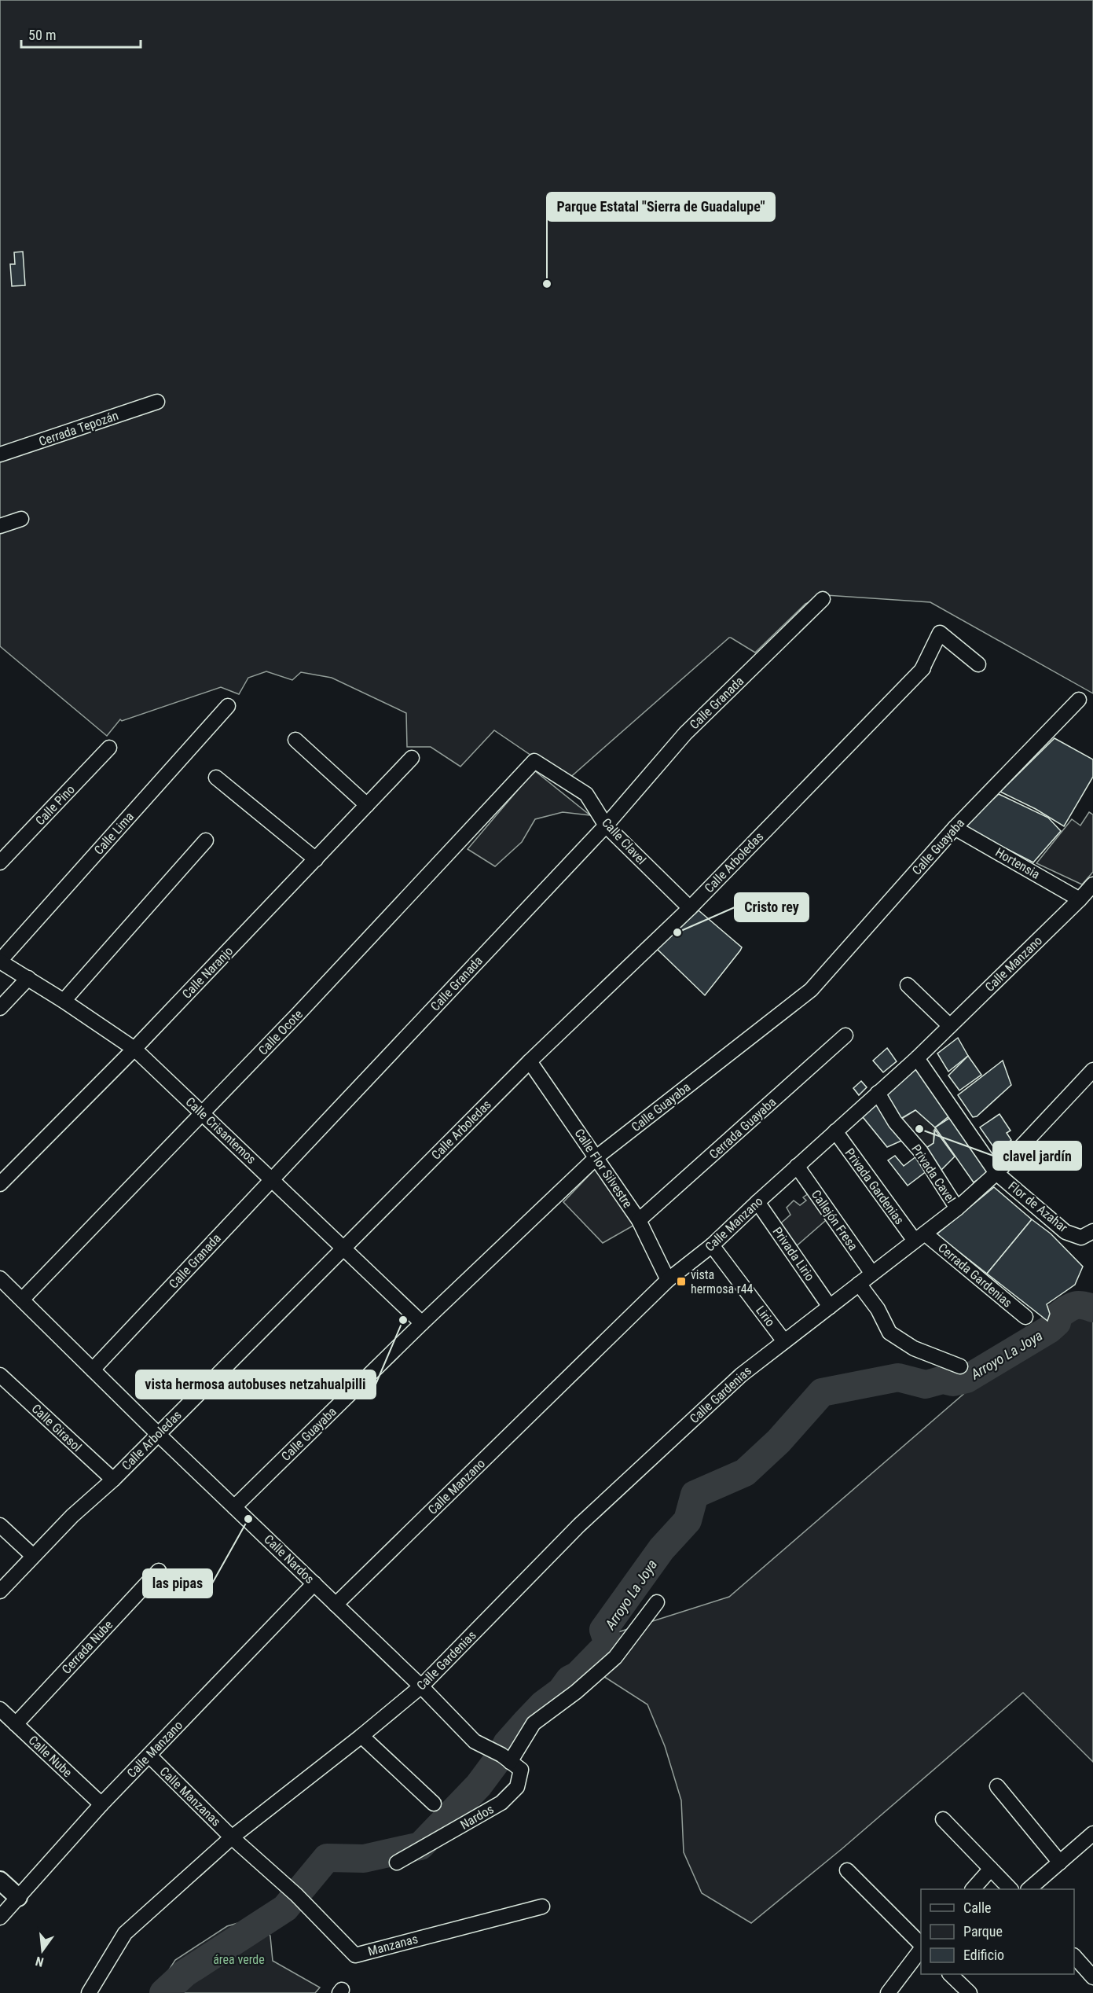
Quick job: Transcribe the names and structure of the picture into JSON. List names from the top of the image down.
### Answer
{
  "streets": {
    "street": [
      "Cerrada Tepozán",
      "Calle Granada",
      "Calle Pino",
      "Calle Lima",
      "Calle Clavel",
      "Calle Guayaba",
      "Calle Arboledas",
      "Hortensia",
      "Calle Manzano",
      "Calle Naranjo",
      "Calle Ocote",
      "Cerrada Guayaba",
      "Calle Crisantemos",
      "Calle Flor Silvestre",
      "Privada Cavel",
      "Privada Gardenias",
      "Flor de Azahar",
      "Callejón Fresa",
      "Privada Lirio",
      "Cerrada Gardenias",
      "Lirio",
      "Calle Gardenias",
      "Calle Girasol",
      "Calle Nardos",
      "Cerrada Nube",
      "Calle Nube",
      "Calle Manzanas",
      "Nardos",
      "Manzanas"
    ]
  },
  "crossings": [
    ["Calle Granada", "Calle Clavel"],
    ["Calle Granada", "Calle Crisantemos"],
    ["Calle Granada", "Calle Nardos"],
    ["Calle Lima", "Calle Crisantemos"],
    ["Calle Clavel", "Calle Arboledas"],
    ["Calle Clavel", "Calle Ocote"],
    ["Calle Guayaba", "Hortensia"],
    ["Calle Guayaba", "Calle Crisantemos"],
    ["Calle Guayaba", "Calle Flor Silvestre"],
    ["Calle Guayaba", "Calle Nardos"],
    ["Calle Arboledas", "Calle Crisantemos"],
    ["Calle Arboledas", "Calle Flor Silvestre"],
    ["Calle Arboledas", "Calle Girasol"],
    ["Calle Arboledas", "Calle Nardos"],
    ["Hortensia", "Calle Manzano"],
    ["Calle Manzano", "Calle Flor Silvestre"],
    ["Calle Manzano", "Privada Cavel"],
    ["Calle Manzano", "Privada Gardenias"],
    ["Calle Manzano", "Flor de Azahar"],
    ["Calle Manzano", "Callejón Fresa"],
    ["Calle Manzano", "Privada Lirio"],
    ["Calle Manzano", "Lirio"],
    ["Calle Manzano", "Calle Nardos"],
    ["Calle Manzano", "Calle Nube"],
    ["Calle Manzano", "Calle Manzanas"],
    ["Calle Naranjo", "Calle Crisantemos"],
    ["Calle Ocote", "Calle Crisantemos"],
    ["Calle Ocote", "Calle Nardos"],
    ["Cerrada Guayaba", "Calle Flor Silvestre"],
    ["Privada Cavel", "Calle Gardenias"],
    ["Privada Gardenias", "Cerrada Gardenias"],
    ["Privada Gardenias", "Calle Gardenias"],
    ["Flor de Azahar", "Calle Gardenias"],
    ["Callejón Fresa", "Calle Gardenias"],
    ["Privada Lirio", "Calle Gardenias"],
    ["Cerrada Gardenias", "Calle Gardenias"],
    ["Lirio", "Calle Gardenias"],
    ["Calle Gardenias", "Calle Nardos"],
    ["Calle Gardenias", "Calle Manzanas"],
    ["Calle Gardenias", "Manzanas"],
    ["Calle Nardos", "Nardos"],
    ["Cerrada Nube", "Calle Nube"],
    ["Calle Manzanas", "Manzanas"]
  ],
  "water": ["Arroyo La Joya"],
  "parks": ["área verde"],
  "places": {
    "other": [
      "Parque Estatal \"Sierra de Guadalupe\"",
      "Cristo rey",
      "clavel jardín",
      "vista hermosa autobuses netzahualpilli",
      "las pipas"
    ],
    "transit": ["vista hermosa r44"]
  },
  "legend": ["Calle", "Parque", "Edificio"],
  "scale_bar": "50 m",
  "north": "bottom"
}
